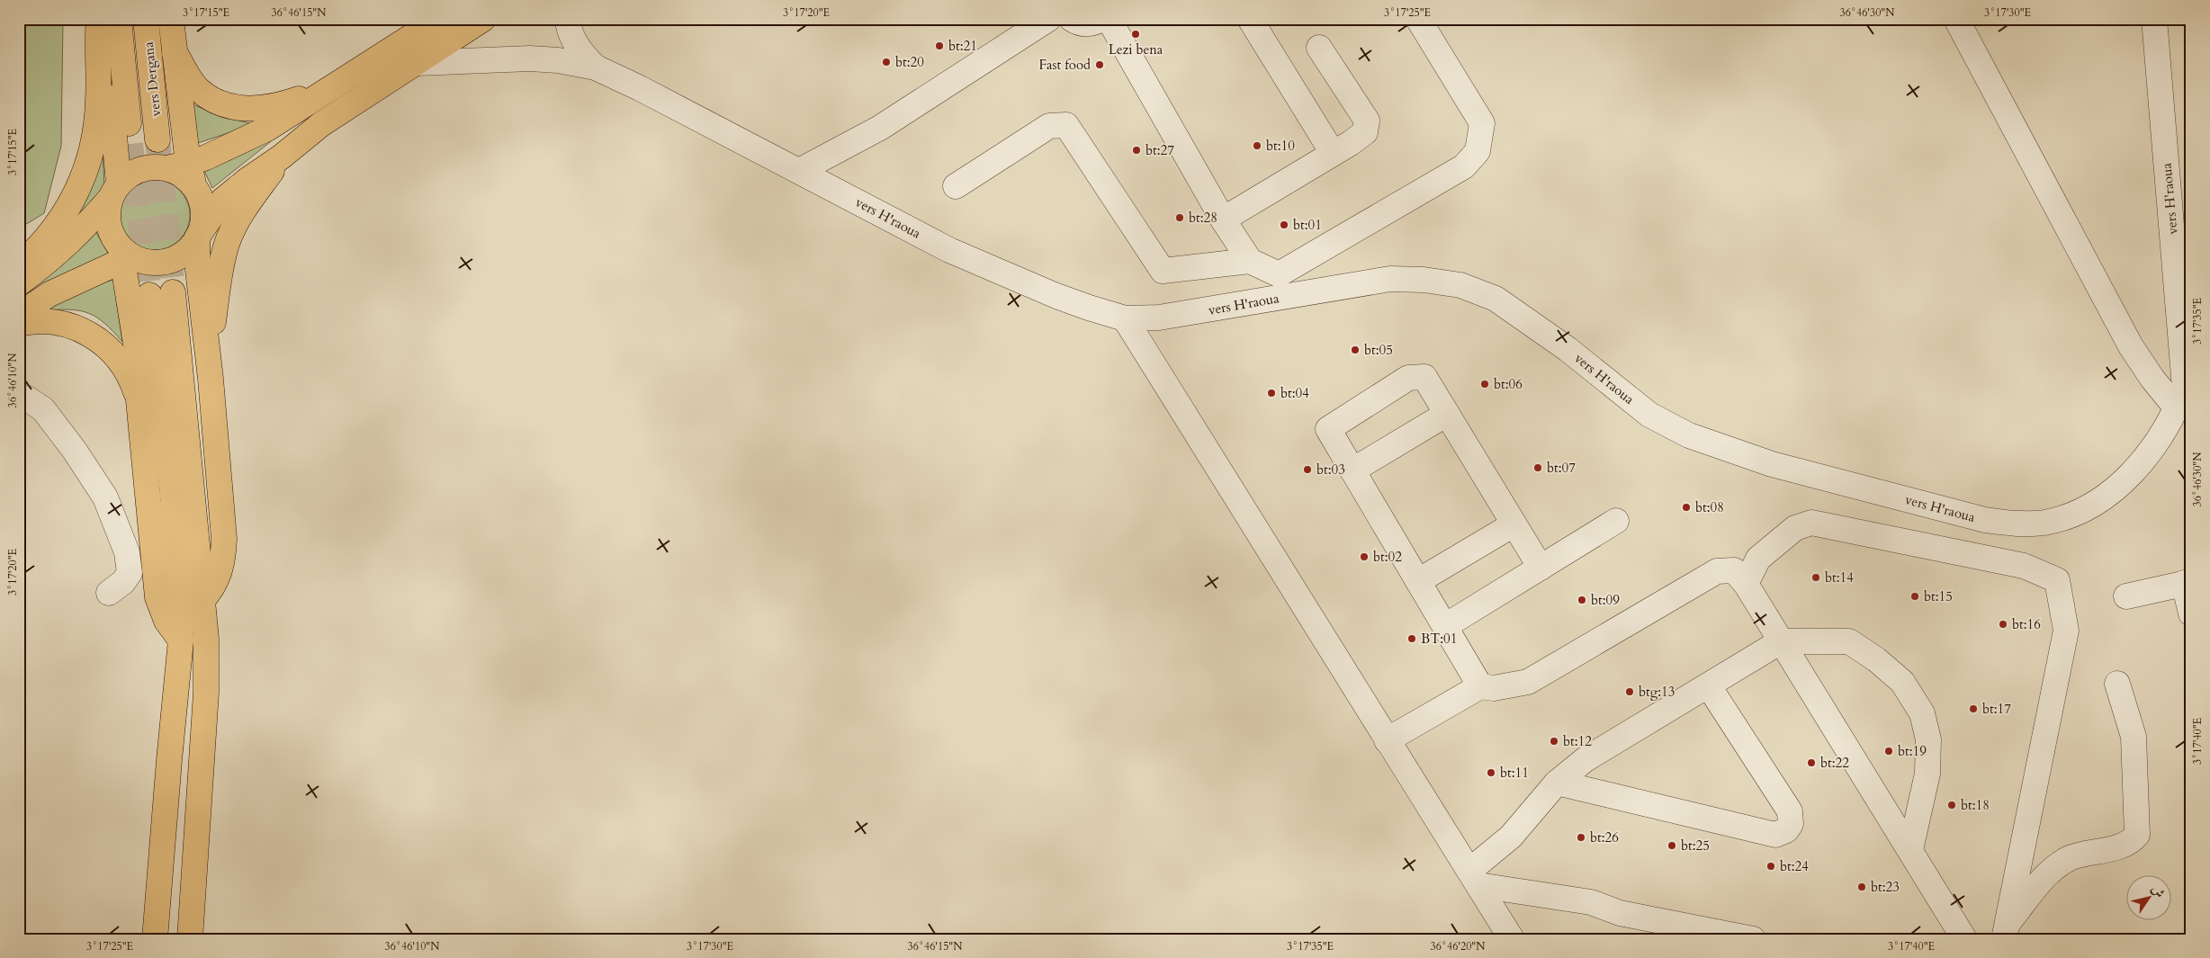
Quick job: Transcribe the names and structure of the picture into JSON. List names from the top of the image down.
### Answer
{
  "streets": {
    "highway": ["vers Dergana"],
    "street": ["vers H'raoua"]
  },
  "places": [
    "Lezi bena",
    "bt:21",
    "bt:20",
    "Fast food",
    "bt:10",
    "bt:27",
    "bt:28",
    "bt:01",
    "bt:05",
    "bt:06",
    "bt:04",
    "bt:07",
    "bt:03",
    "bt:08",
    "bt:02",
    "bt:14",
    "bt:15",
    "bt:09",
    "bt:16",
    "BT:01",
    "btg:13",
    "bt:17",
    "bt:12",
    "bt:19",
    "bt:22",
    "bt:11",
    "bt:18",
    "bt:26",
    "bt:25",
    "bt:24",
    "bt:23"
  ],
  "north": "top right",
  "coordinates": [
    "3°17'15\"E",
    "36°46'15\"N",
    "3°17'20\"E",
    "3°17'25\"E",
    "36°46'30\"N",
    "3°17'30\"E",
    "3°17'35\"E",
    "36°46'10\"N",
    "3°17'40\"E",
    "36°46'20\"N"
  ]
}
